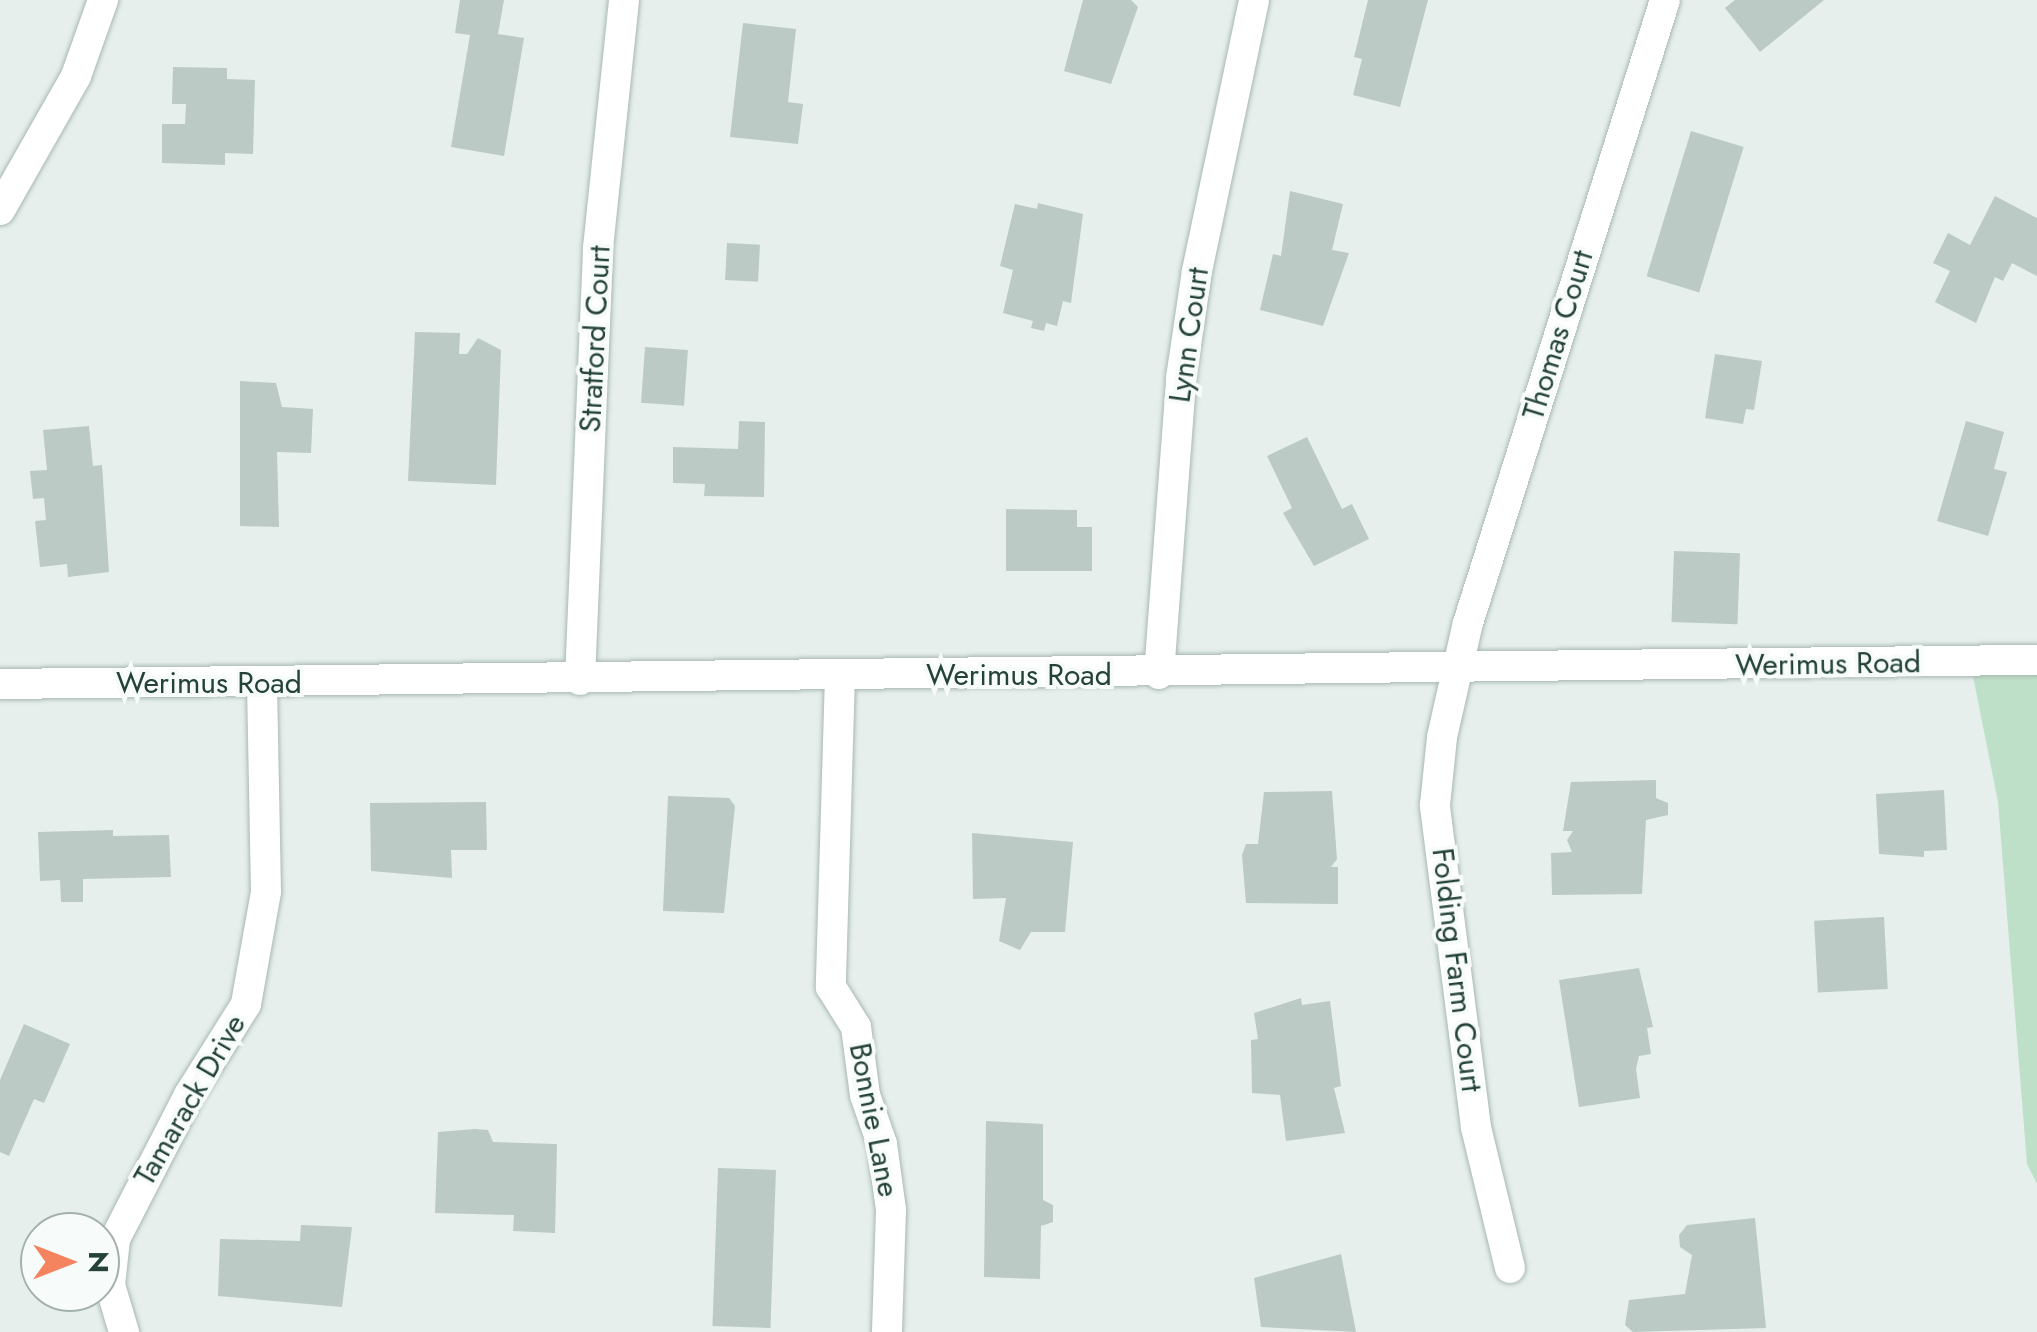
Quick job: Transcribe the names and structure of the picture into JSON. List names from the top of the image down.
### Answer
{
  "streets": {
    "street": [
      "Lynn Court",
      "Thomas Court",
      "Stratford Court",
      "Werimus Road",
      "Folding Farm Court",
      "Tamarack Drive",
      "Bonnie Lane"
    ]
  },
  "crossings": [
    ["Lynn Court", "Werimus Road"],
    ["Thomas Court", "Werimus Road"],
    ["Thomas Court", "Folding Farm Court"],
    ["Stratford Court", "Werimus Road"],
    ["Werimus Road", "Folding Farm Court"],
    ["Werimus Road", "Tamarack Drive"],
    ["Werimus Road", "Bonnie Lane"]
  ],
  "north": "right"
}
